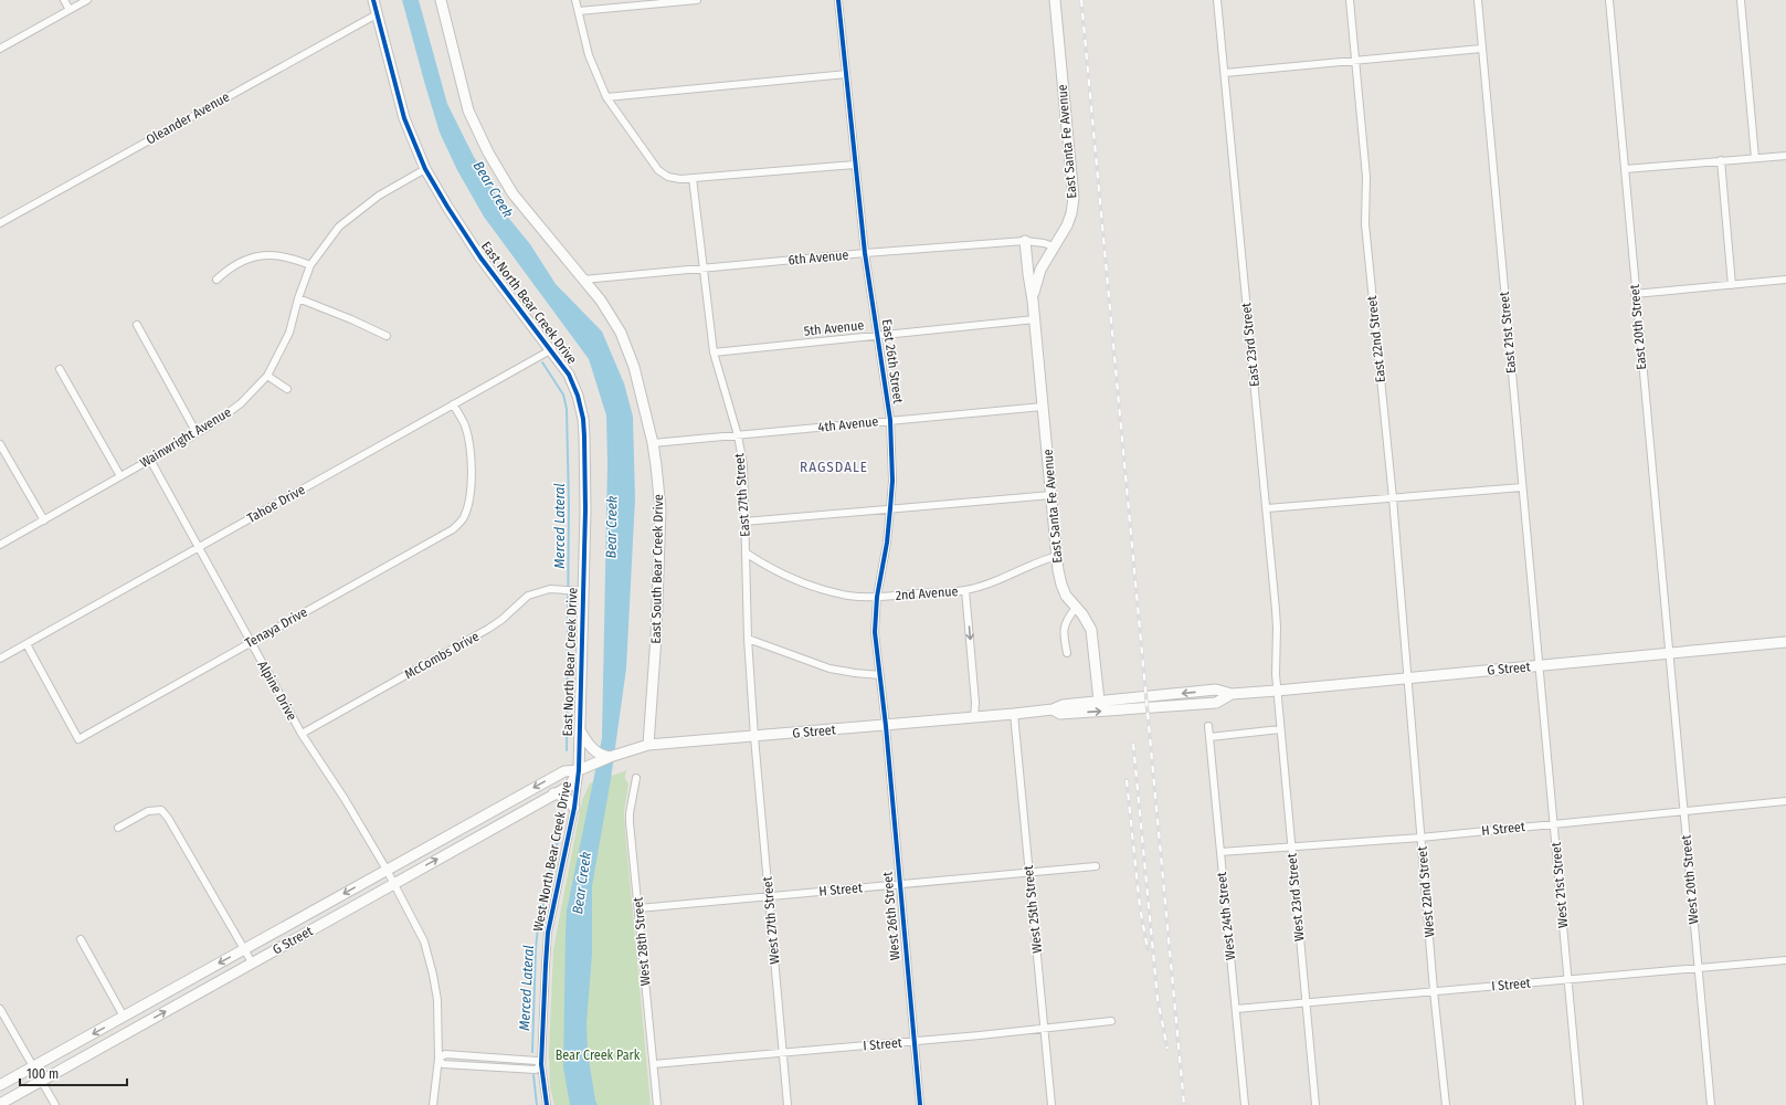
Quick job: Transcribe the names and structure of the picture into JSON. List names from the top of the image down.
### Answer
{
  "streets": {
    "main road": [
      "East Santa Fe Avenue",
      "East North Bear Creek Drive",
      "East South Bear Creek Drive",
      "G Street"
    ],
    "street": [
      "Oleander Avenue",
      "6th Avenue",
      "East 20th Street",
      "5th Avenue",
      "East 21st Street",
      "East 22nd Street",
      "East 23rd Street",
      "East 26th Street",
      "4th Avenue",
      "Wainwright Avenue",
      "East 27th Street",
      "Tahoe Drive",
      "2nd Avenue",
      "Tenaya Drive",
      "McCombs Drive",
      "Alpine Drive",
      "H Street",
      "West North Bear Creek Drive",
      "West 20th Street",
      "West 21st Street",
      "West 22nd Street",
      "West 23rd Street",
      "West 25th Street",
      "West 26th Street",
      "West 24th Street",
      "West 27th Street",
      "West 28th Street",
      "I Street"
    ]
  },
  "crossings": [
    ["Oleander Avenue", "East North Bear Creek Drive"],
    ["East Santa Fe Avenue", "6th Avenue"],
    ["East Santa Fe Avenue", "5th Avenue"],
    ["East Santa Fe Avenue", "4th Avenue"],
    ["East Santa Fe Avenue", "2nd Avenue"],
    ["East Santa Fe Avenue", "G Street"],
    ["6th Avenue", "East 26th Street"],
    ["6th Avenue", "East 27th Street"],
    ["6th Avenue", "East South Bear Creek Drive"],
    ["East North Bear Creek Drive", "Wainwright Avenue"],
    ["East North Bear Creek Drive", "Tahoe Drive"],
    ["East North Bear Creek Drive", "McCombs Drive"],
    ["East North Bear Creek Drive", "G Street"],
    ["East North Bear Creek Drive", "West North Bear Creek Drive"],
    ["East 20th Street", "G Street"],
    ["East 20th Street", "West 20th Street"],
    ["5th Avenue", "East 26th Street"],
    ["5th Avenue", "East 27th Street"],
    ["East 21st Street", "G Street"],
    ["East 21st Street", "West 21st Street"],
    ["East 22nd Street", "G Street"],
    ["East 22nd Street", "West 22nd Street"],
    ["East 23rd Street", "G Street"],
    ["East 23rd Street", "West 23rd Street"],
    ["East 26th Street", "4th Avenue"],
    ["East 26th Street", "2nd Avenue"],
    ["East 26th Street", "G Street"],
    ["East 26th Street", "West 26th Street"],
    ["4th Avenue", "East 27th Street"],
    ["4th Avenue", "East South Bear Creek Drive"],
    ["Wainwright Avenue", "Alpine Drive"],
    ["East 27th Street", "2nd Avenue"],
    ["East 27th Street", "G Street"],
    ["East 27th Street", "West 27th Street"],
    ["Tahoe Drive", "Tenaya Drive"],
    ["Tahoe Drive", "Alpine Drive"],
    ["East South Bear Creek Drive", "G Street"],
    ["Tenaya Drive", "Alpine Drive"],
    ["McCombs Drive", "Alpine Drive"],
    ["G Street", "Alpine Drive"],
    ["G Street", "West North Bear Creek Drive"],
    ["G Street", "West 20th Street"],
    ["G Street", "West 21st Street"],
    ["G Street", "West 22nd Street"],
    ["G Street", "West 23rd Street"],
    ["G Street", "West 25th Street"],
    ["G Street", "West 26th Street"],
    ["G Street", "West 27th Street"],
    ["H Street", "West 20th Street"],
    ["H Street", "West 21st Street"],
    ["H Street", "West 22nd Street"],
    ["H Street", "West 23rd Street"],
    ["H Street", "West 25th Street"],
    ["H Street", "West 26th Street"],
    ["H Street", "West 24th Street"],
    ["H Street", "West 27th Street"],
    ["H Street", "West 28th Street"],
    ["West 20th Street", "I Street"],
    ["West 21st Street", "I Street"],
    ["West 22nd Street", "I Street"],
    ["West 23rd Street", "I Street"],
    ["West 25th Street", "I Street"],
    ["West 26th Street", "I Street"],
    ["West 24th Street", "I Street"],
    ["West 27th Street", "I Street"],
    ["West 28th Street", "I Street"]
  ],
  "districts": ["RAGSDALE"],
  "water": ["Bear Creek", "Merced Lateral"],
  "parks": ["Bear Creek Park"],
  "scale_bar": "100 m"
}
